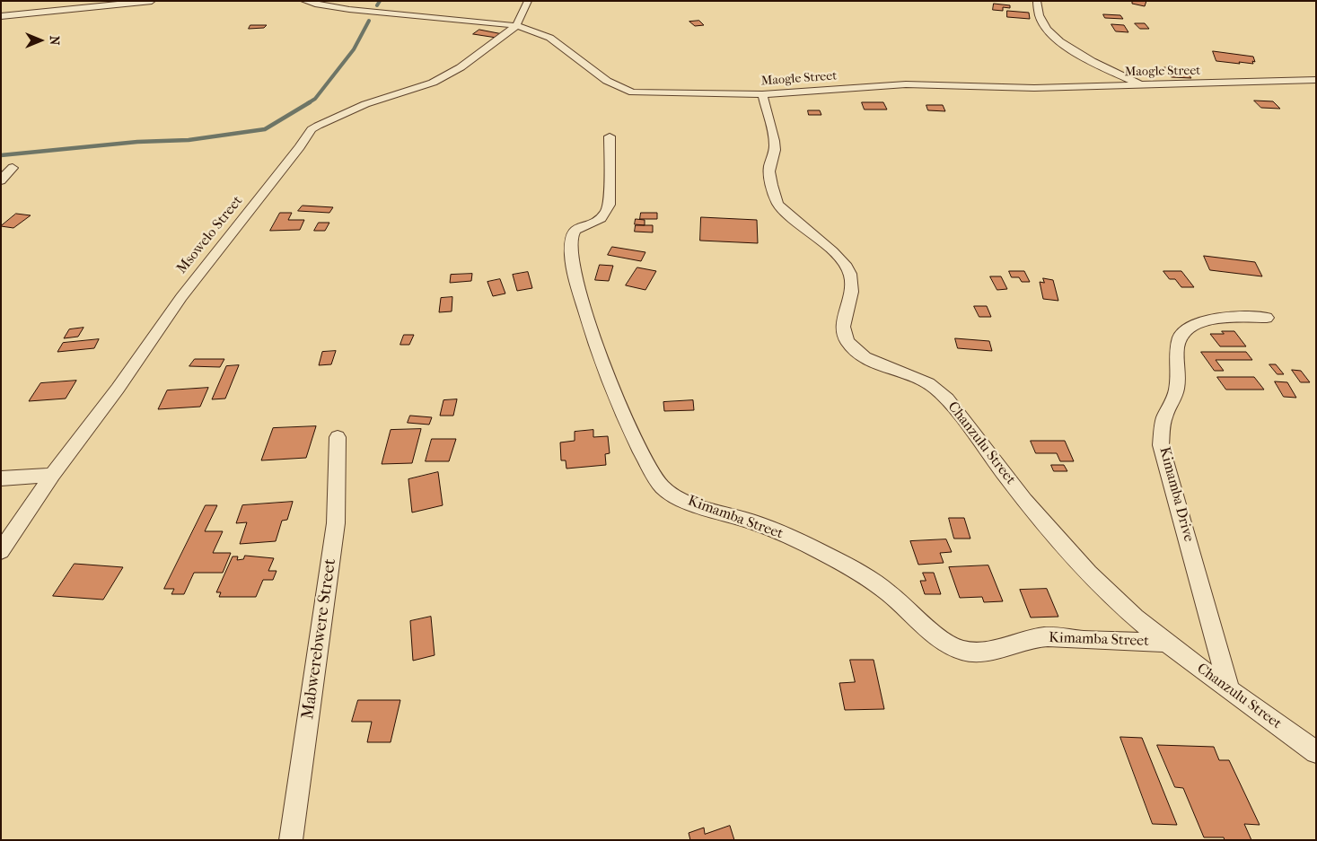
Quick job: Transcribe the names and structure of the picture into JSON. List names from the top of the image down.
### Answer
{
  "streets": {
    "street": [
      "Maogle Street",
      "Msowelo Street",
      "Chanzulu Street",
      "Kimamba Drive",
      "Kimamba Street",
      "Mabwerebwere Street"
    ]
  },
  "crossings": [
    ["Maogle Street", "Msowelo Street"],
    ["Maogle Street", "Chanzulu Street"],
    ["Chanzulu Street", "Kimamba Drive"],
    ["Chanzulu Street", "Kimamba Street"]
  ],
  "north": "right"
}
